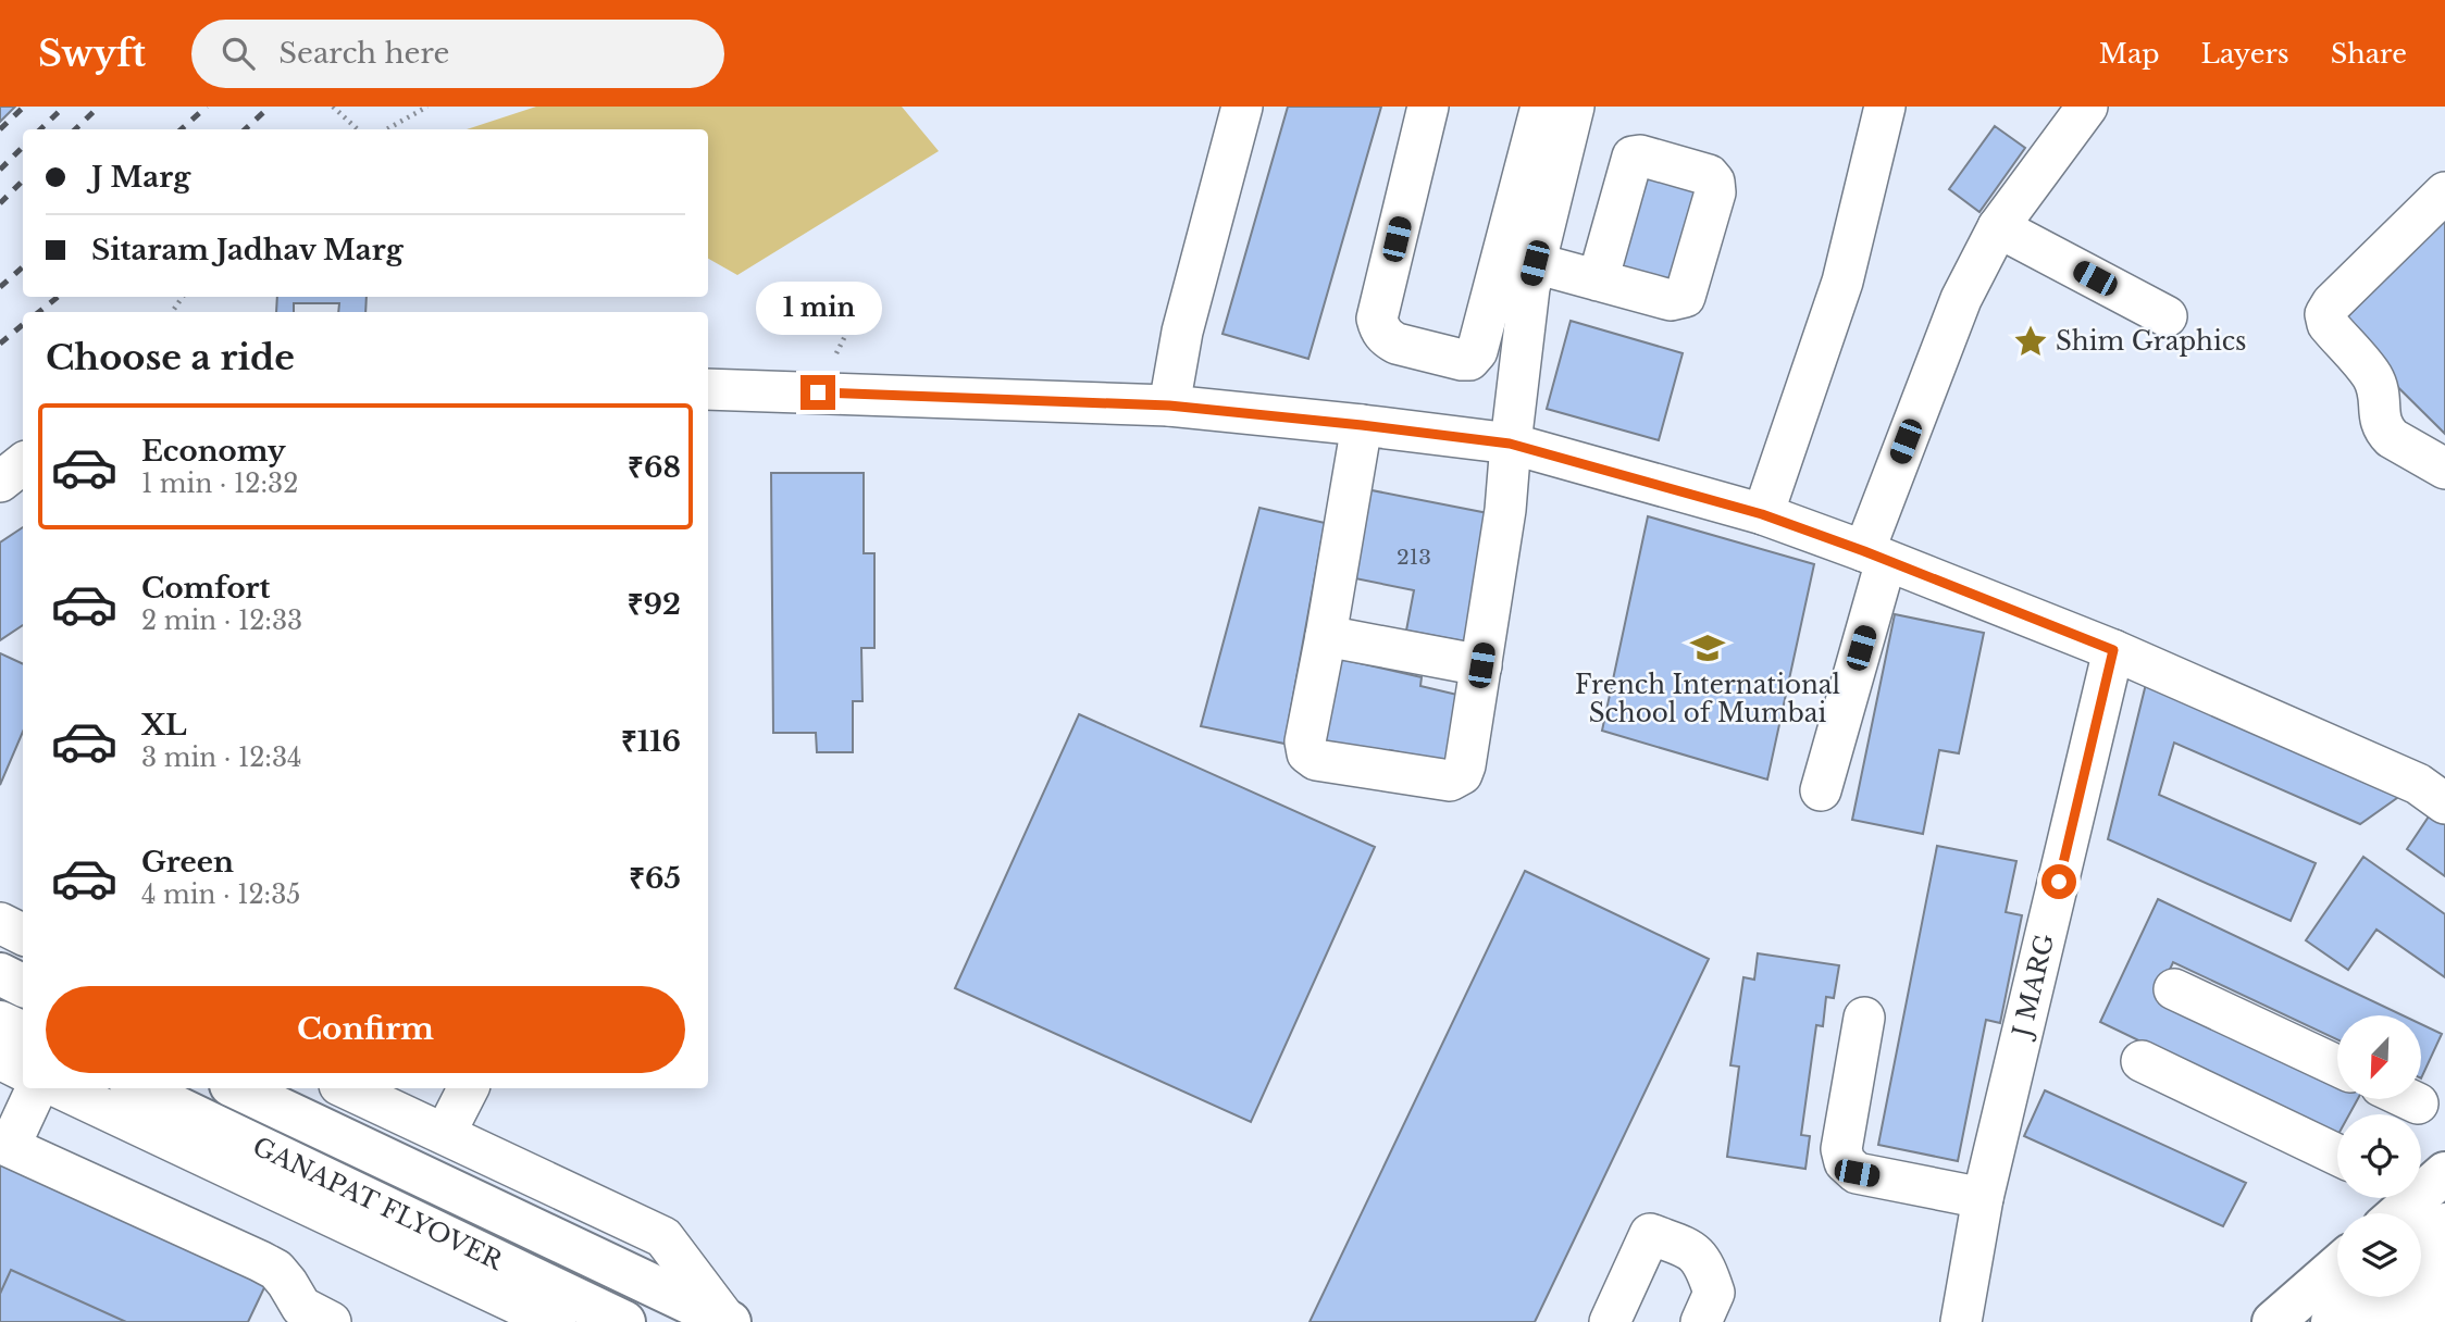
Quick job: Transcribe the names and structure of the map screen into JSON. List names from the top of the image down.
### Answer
{
  "streets": {
    "main road": ["GANAPAT FLYOVER"],
    "street": ["J MARG"]
  },
  "places": {
    "place": ["Shim Graphics"],
    "school or university": ["French International School of Mumbai"]
  },
  "house_numbers": ["213"],
  "north": "bottom left",
  "page": {
    "header": "Swyft",
    "search": "Search here",
    "nav": ["Map", "Layers", "Share"],
    "banner": ["J Marg", "Sitaram Jadhav Marg"],
    "bubble": "1 min",
    "heading": "Choose a ride",
    "list": [
      {
        "name": "Economy",
        "note": "1 min · 12:32",
        "value": "₹68"
      },
      {
        "name": "Comfort",
        "note": "2 min · 12:33",
        "value": "₹92"
      },
      {
        "name": "XL",
        "note": "3 min · 12:34",
        "value": "₹116"
      },
      {
        "name": "Green",
        "note": "4 min · 12:35",
        "value": "₹65"
      }
    ],
    "buttons": "Confirm"
  }
}
